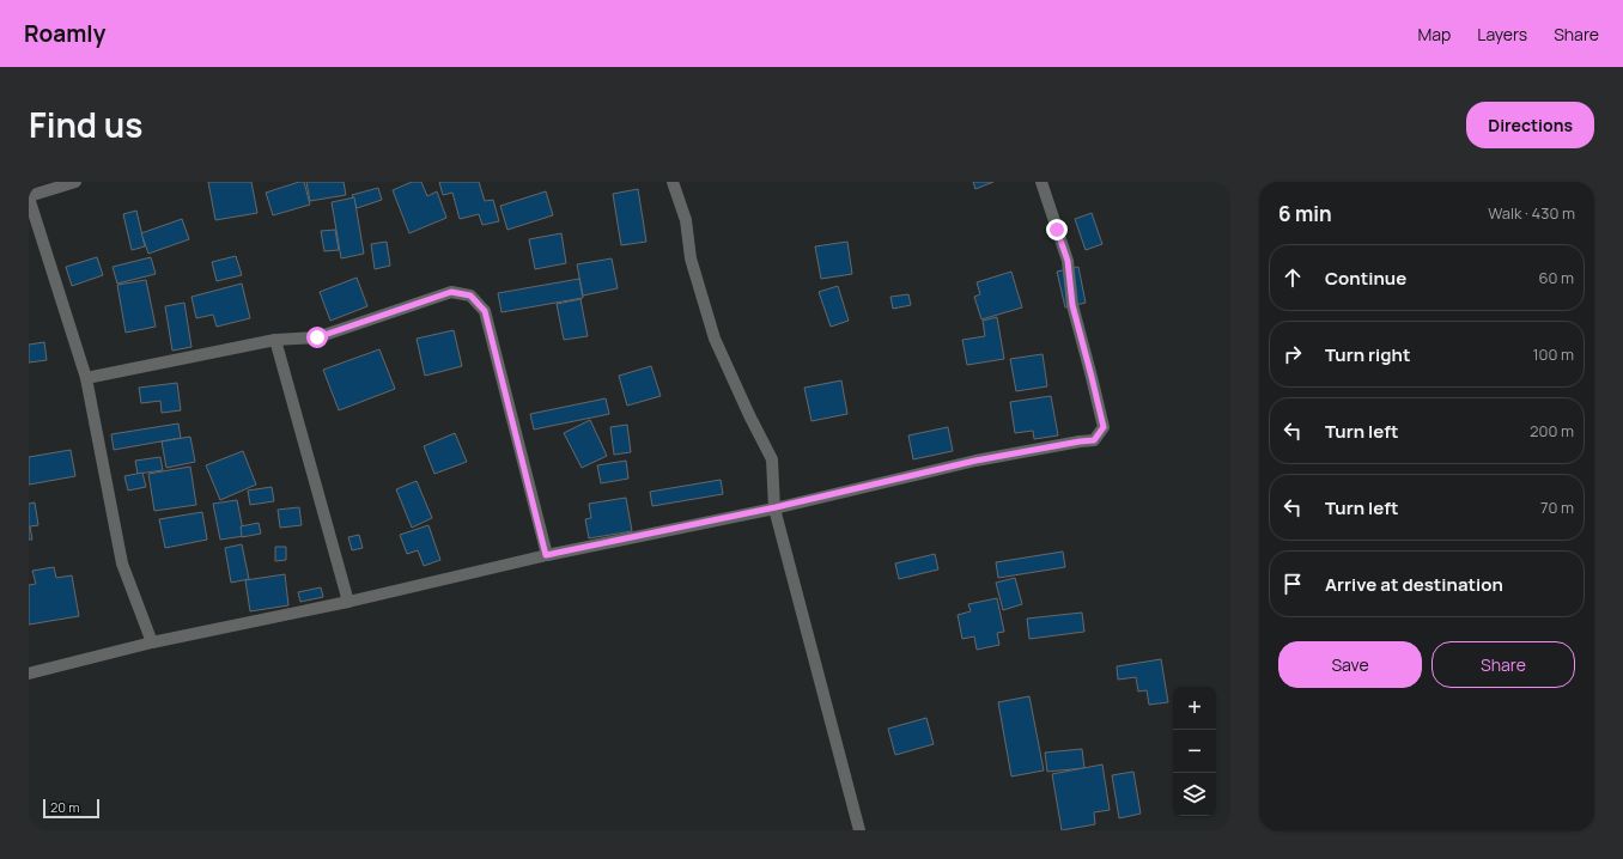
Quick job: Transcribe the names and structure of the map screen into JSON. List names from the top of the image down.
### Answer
{
  "scale_bar": "20 m",
  "page": {
    "header": "Roamly",
    "nav": ["Map", "Layers", "Share"],
    "title": "Find us",
    "buttons": [
      "Directions",
      ["Save", "Share"]
    ],
    "heading": ["6 min", "Walk · 430 m"],
    "list": [
      ["Continue", "60 m"],
      ["Turn right", "100 m"],
      ["Turn left", "200 m"],
      ["Turn left", "70 m"],
      "Arrive at destination"
    ],
    "map_buttons": ["+", "−"],
    "scale": "20 m"
  }
}
